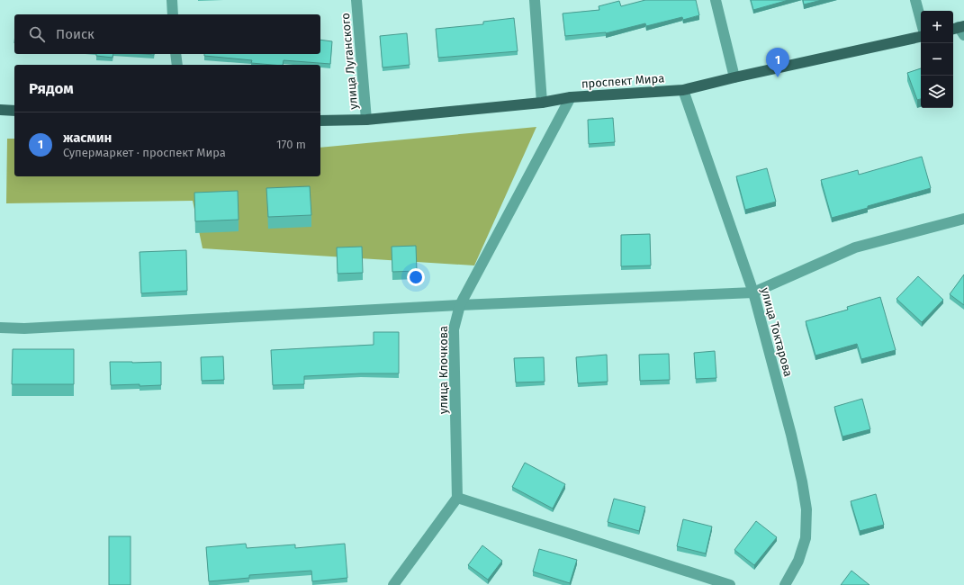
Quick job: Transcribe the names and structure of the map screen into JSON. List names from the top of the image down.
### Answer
{
  "streets": {
    "main road": ["проспект Мира"],
    "street": ["улица Луганского", "улица Токтарова", "улица Клочкова"]
  },
  "crossings": [
    ["улица Луганского", "проспект Мира"],
    ["проспект Мира", "улица Токтарова"],
    ["проспект Мира", "улица Клочкова"]
  ],
  "page": {
    "map_buttons": ["+", "−"],
    "search": "Поиск",
    "pins": "1",
    "heading": "Рядом",
    "list": [
      {
        "mark": "1",
        "name": "жасмин",
        "note": "Супермаркет · проспект Мира",
        "value": "170 m"
      }
    ]
  }
}
